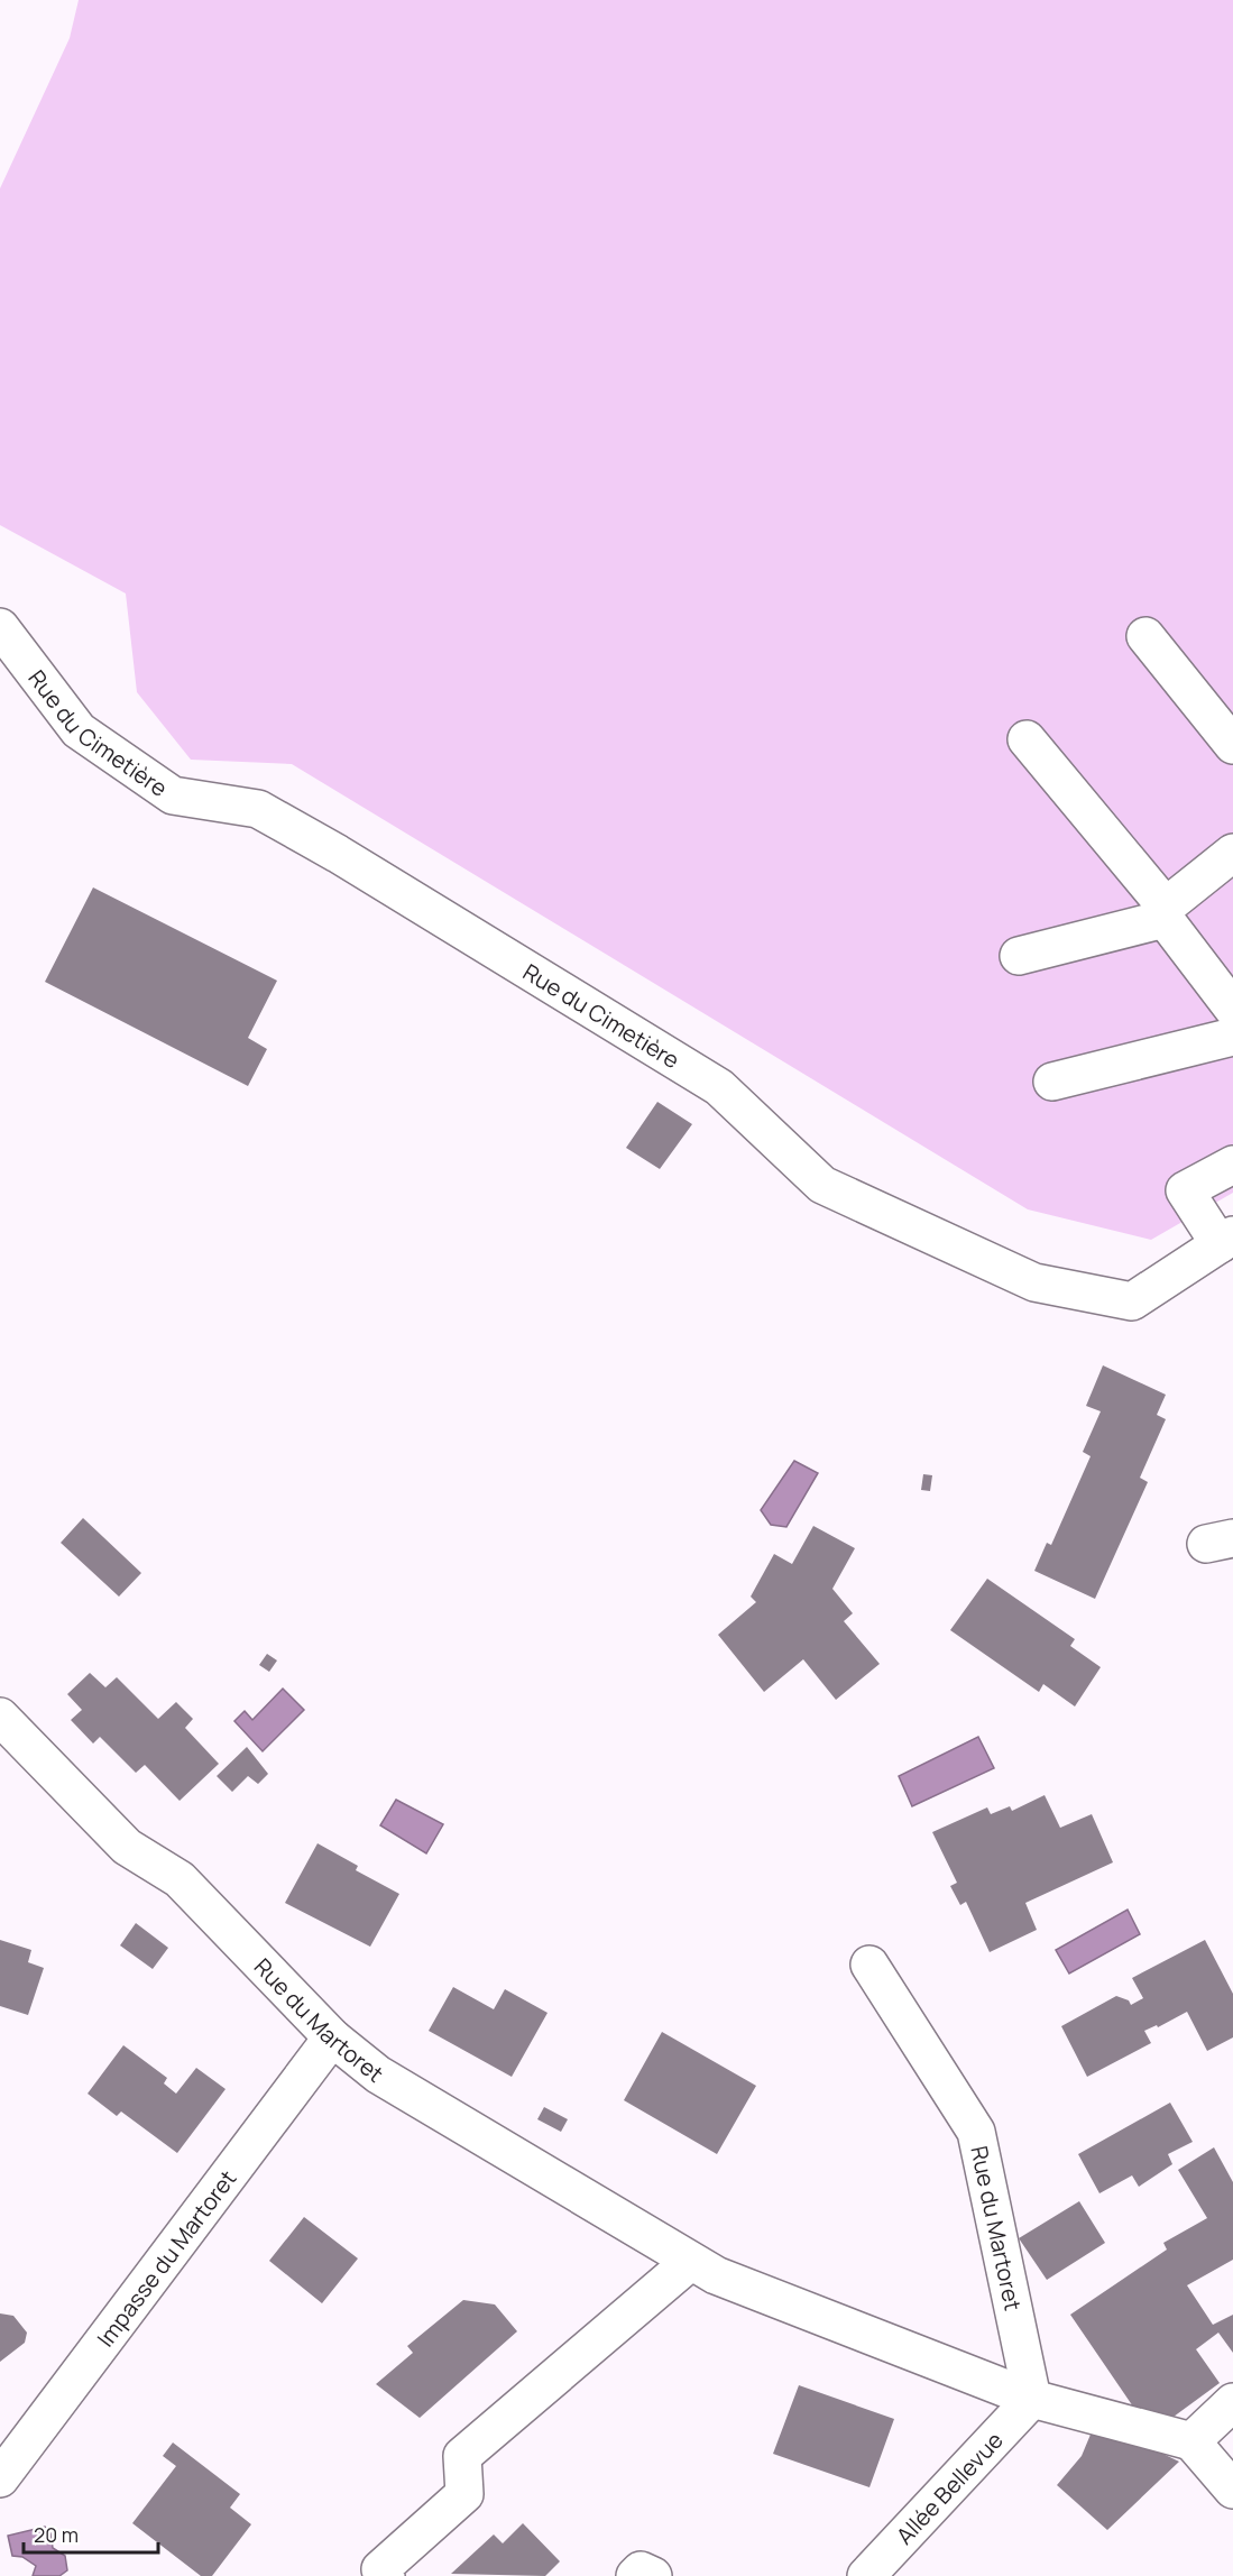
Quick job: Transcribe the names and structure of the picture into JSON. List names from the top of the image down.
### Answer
{
  "streets": {
    "street": [
      "Rue du Cimetière",
      "Rue du Martoret",
      "Impasse du Martoret",
      "Allée Bellevue"
    ]
  },
  "crossings": [
    ["Rue du Martoret", "Impasse du Martoret"],
    ["Rue du Martoret", "Allée Bellevue"]
  ],
  "scale_bar": "20 m"
}
